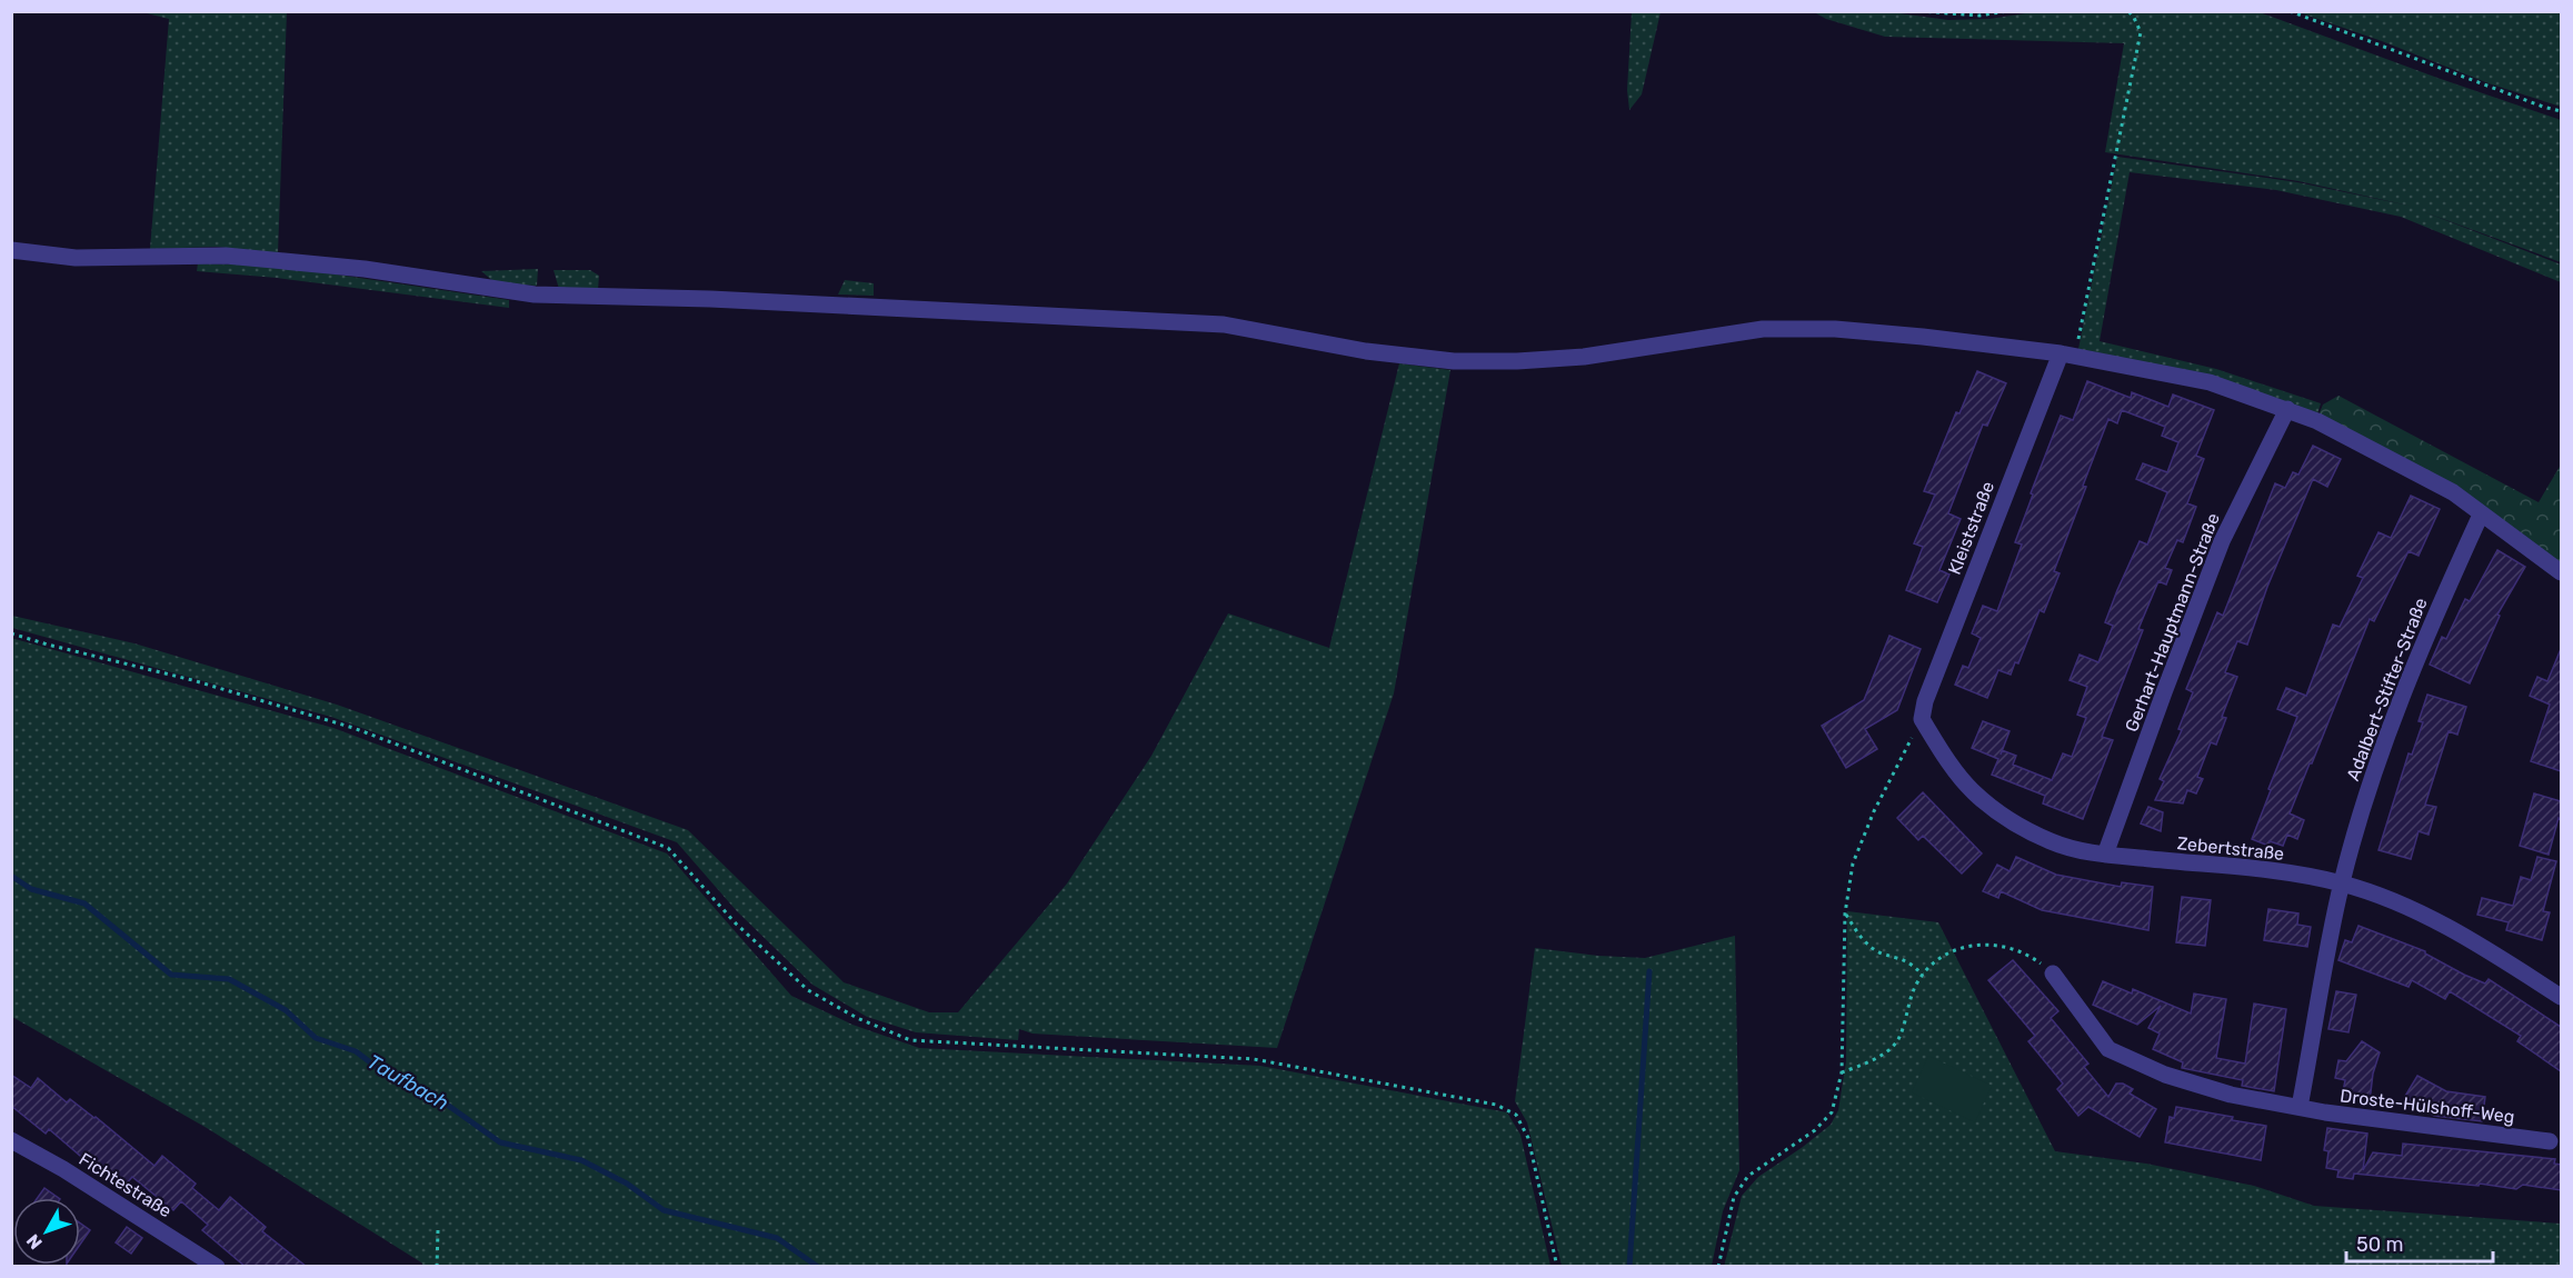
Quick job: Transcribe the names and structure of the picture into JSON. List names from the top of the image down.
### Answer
{
  "streets": {
    "street": [
      "Kleiststraße",
      "Gerhart-Hauptmann-Straße",
      "Adalbert-Stifter-Straße",
      "Zebertstraße",
      "Droste-Hülshoff-Weg",
      "Fichtestraße"
    ]
  },
  "crossings": [
    ["Kleiststraße", "Zebertstraße"],
    ["Gerhart-Hauptmann-Straße", "Zebertstraße"],
    ["Adalbert-Stifter-Straße", "Zebertstraße"]
  ],
  "water": ["Taufbach"],
  "scale_bar": "50 m",
  "north": "bottom left"
}
